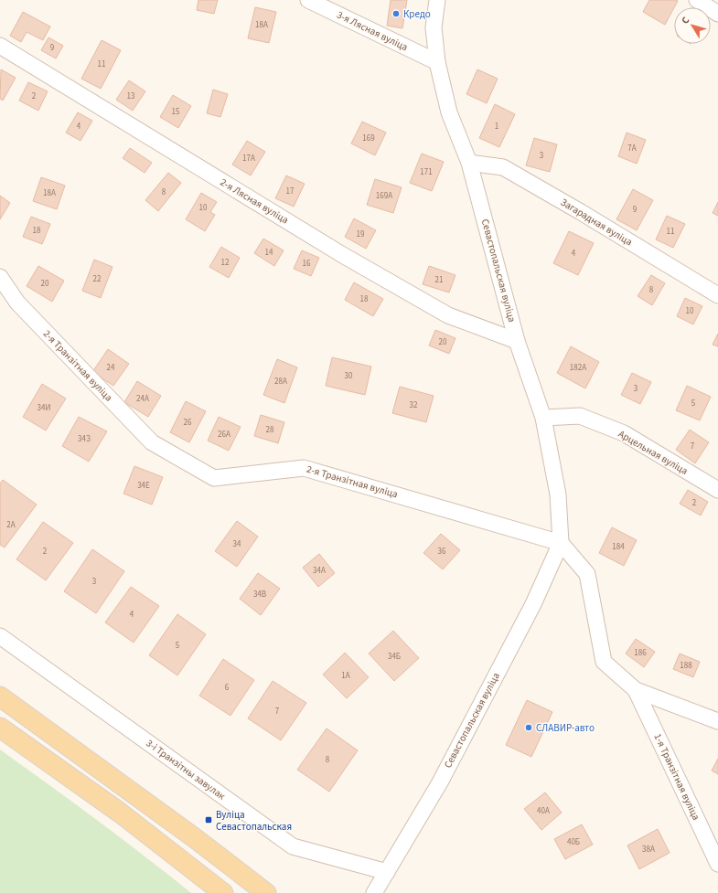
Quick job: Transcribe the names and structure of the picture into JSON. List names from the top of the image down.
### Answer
{
  "streets": {
    "street": [
      "3-я Лясная вуліца",
      "2-я Лясная вуліца",
      "Загарадная вуліца",
      "Севастопальская вуліца",
      "2-я Транзітная вуліца",
      "Арцельная вуліца",
      "3-і Транзітны завулак",
      "1-я Транзітная вуліца"
    ]
  },
  "crossings": [
    ["3-я Лясная вуліца", "Севастопальская вуліца"],
    ["2-я Лясная вуліца", "Севастопальская вуліца"],
    ["Загарадная вуліца", "Севастопальская вуліца"],
    ["Севастопальская вуліца", "2-я Транзітная вуліца"],
    ["Севастопальская вуліца", "Арцельная вуліца"],
    ["Севастопальская вуліца", "3-і Транзітны завулак"]
  ],
  "places": {
    "other": ["Кредо", "СЛАВИР-авто"],
    "transit": ["Вуліца Севастопальская"]
  },
  "house_numbers": [
    "18А",
    "9",
    "11",
    "2",
    "13",
    "15",
    "4",
    "1",
    "169",
    "7А",
    "3",
    "17А",
    "171",
    "17",
    "8",
    "18А",
    "169А",
    "10",
    "9",
    "18",
    "11",
    "19",
    "14",
    "4",
    "12",
    "16",
    "22",
    "21",
    "20",
    "8",
    "18",
    "10",
    "20",
    "24",
    "182А",
    "30",
    "28А",
    "3",
    "24А",
    "5",
    "32",
    "34И",
    "26",
    "28",
    "26А",
    "34З",
    "7",
    "34Е",
    "2",
    "2А",
    "34",
    "184",
    "2",
    "36",
    "34А",
    "3",
    "34В",
    "4",
    "5",
    "186",
    "34Б",
    "188",
    "1А",
    "6",
    "7",
    "8",
    "40А",
    "40Б",
    "38А"
  ],
  "north": "top left"
}
